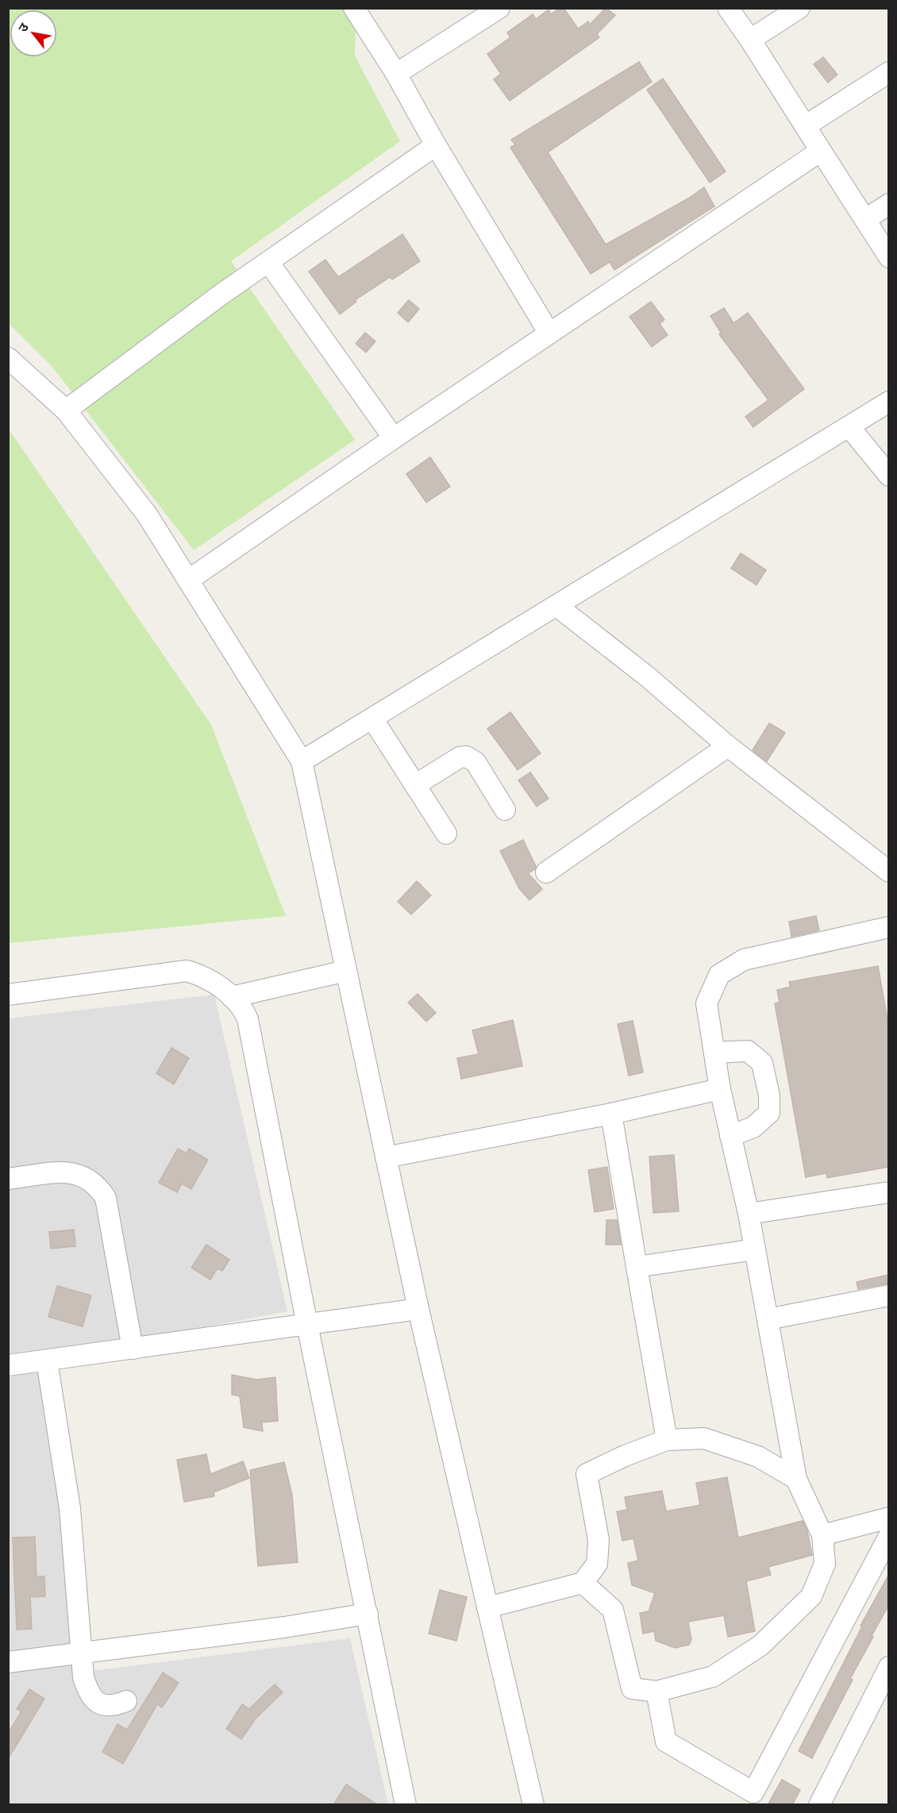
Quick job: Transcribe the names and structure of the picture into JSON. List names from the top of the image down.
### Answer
{
  "north": "top left"
}
